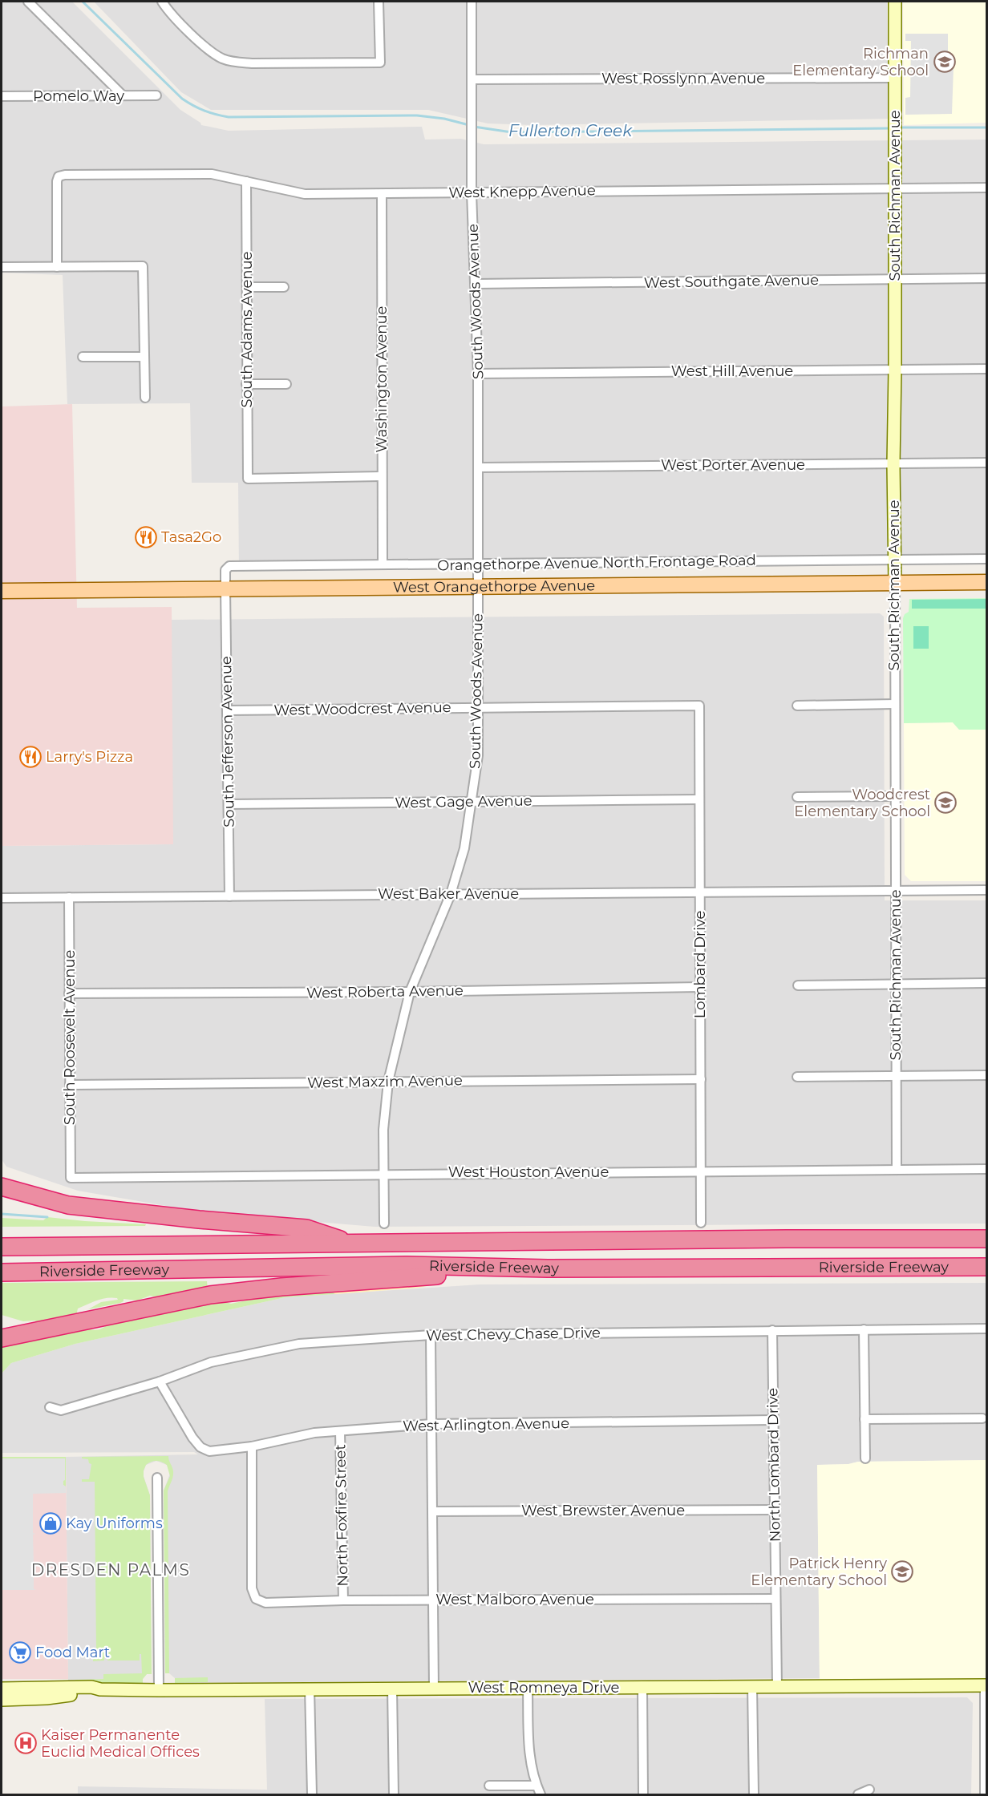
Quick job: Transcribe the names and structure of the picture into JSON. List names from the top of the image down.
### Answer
{
  "streets": {
    "highway": ["Riverside Freeway"],
    "main road": ["West Orangethorpe Avenue"],
    "street": [
      "West Rosslynn Avenue",
      "Pomelo Way",
      "West Knepp Avenue",
      "South Richman Avenue",
      "West Southgate Avenue",
      "South Woods Avenue",
      "South Adams Avenue",
      "West Hill Avenue",
      "Washington Avenue",
      "West Porter Avenue",
      "Orangethorpe Avenue North Frontage Road",
      "West Woodcrest Avenue",
      "South Jefferson Avenue",
      "West Gage Avenue",
      "West Baker Avenue",
      "Lombard Drive",
      "West Roberta Avenue",
      "South Roosevelt Avenue",
      "West Maxzim Avenue",
      "West Houston Avenue",
      "West Chevy Chase Drive",
      "West Arlington Avenue",
      "North Lombard Drive",
      "West Brewster Avenue",
      "North Foxfire Street",
      "West Malboro Avenue",
      "West Romneya Drive"
    ]
  },
  "crossings": [
    ["West Rosslynn Avenue", "South Richman Avenue"],
    ["West Rosslynn Avenue", "South Woods Avenue"],
    ["West Knepp Avenue", "South Richman Avenue"],
    ["West Knepp Avenue", "South Woods Avenue"],
    ["West Knepp Avenue", "South Adams Avenue"],
    ["West Knepp Avenue", "Washington Avenue"],
    ["South Richman Avenue", "West Southgate Avenue"],
    ["South Richman Avenue", "West Hill Avenue"],
    ["South Richman Avenue", "West Porter Avenue"],
    ["South Richman Avenue", "Orangethorpe Avenue North Frontage Road"],
    ["South Richman Avenue", "West Orangethorpe Avenue"],
    ["South Richman Avenue", "West Baker Avenue"],
    ["South Richman Avenue", "West Houston Avenue"],
    ["West Southgate Avenue", "South Woods Avenue"],
    ["South Woods Avenue", "West Hill Avenue"],
    ["South Woods Avenue", "West Porter Avenue"],
    ["South Woods Avenue", "Orangethorpe Avenue North Frontage Road"],
    ["South Woods Avenue", "West Orangethorpe Avenue"],
    ["South Woods Avenue", "West Woodcrest Avenue"],
    ["South Woods Avenue", "West Gage Avenue"],
    ["South Woods Avenue", "West Baker Avenue"],
    ["South Woods Avenue", "West Roberta Avenue"],
    ["South Woods Avenue", "West Maxzim Avenue"],
    ["South Woods Avenue", "West Houston Avenue"],
    ["South Adams Avenue", "Washington Avenue"],
    ["Washington Avenue", "Orangethorpe Avenue North Frontage Road"],
    ["Orangethorpe Avenue North Frontage Road", "West Orangethorpe Avenue"],
    ["Orangethorpe Avenue North Frontage Road", "South Jefferson Avenue"],
    ["West Orangethorpe Avenue", "South Jefferson Avenue"],
    ["West Woodcrest Avenue", "South Jefferson Avenue"],
    ["West Woodcrest Avenue", "Lombard Drive"],
    ["South Jefferson Avenue", "West Gage Avenue"],
    ["South Jefferson Avenue", "West Baker Avenue"],
    ["West Gage Avenue", "Lombard Drive"],
    ["West Baker Avenue", "Lombard Drive"],
    ["West Baker Avenue", "South Roosevelt Avenue"],
    ["Lombard Drive", "West Roberta Avenue"],
    ["Lombard Drive", "West Maxzim Avenue"],
    ["Lombard Drive", "West Houston Avenue"],
    ["West Roberta Avenue", "South Roosevelt Avenue"],
    ["South Roosevelt Avenue", "West Maxzim Avenue"],
    ["South Roosevelt Avenue", "West Houston Avenue"],
    ["West Chevy Chase Drive", "West Arlington Avenue"],
    ["West Chevy Chase Drive", "North Lombard Drive"],
    ["West Arlington Avenue", "North Lombard Drive"],
    ["West Arlington Avenue", "North Foxfire Street"],
    ["West Arlington Avenue", "West Malboro Avenue"],
    ["North Lombard Drive", "West Brewster Avenue"],
    ["North Lombard Drive", "West Malboro Avenue"],
    ["North Lombard Drive", "West Romneya Drive"],
    ["North Foxfire Street", "West Malboro Avenue"]
  ],
  "districts": ["DRESDEN PALMS"],
  "water": ["Fullerton Creek"],
  "places": {
    "school or university": ["Richman Elementary School", "Woodcrest Elementary School", "Patrick Henry Elementary School"],
    "restaurant": ["Tasa2Go", "Larry's Pizza"],
    "shop": ["Kay Uniforms"],
    "supermarket": ["Food Mart"],
    "hospital": ["Kaiser Permanente Euclid Medical Offices"]
  }
}
